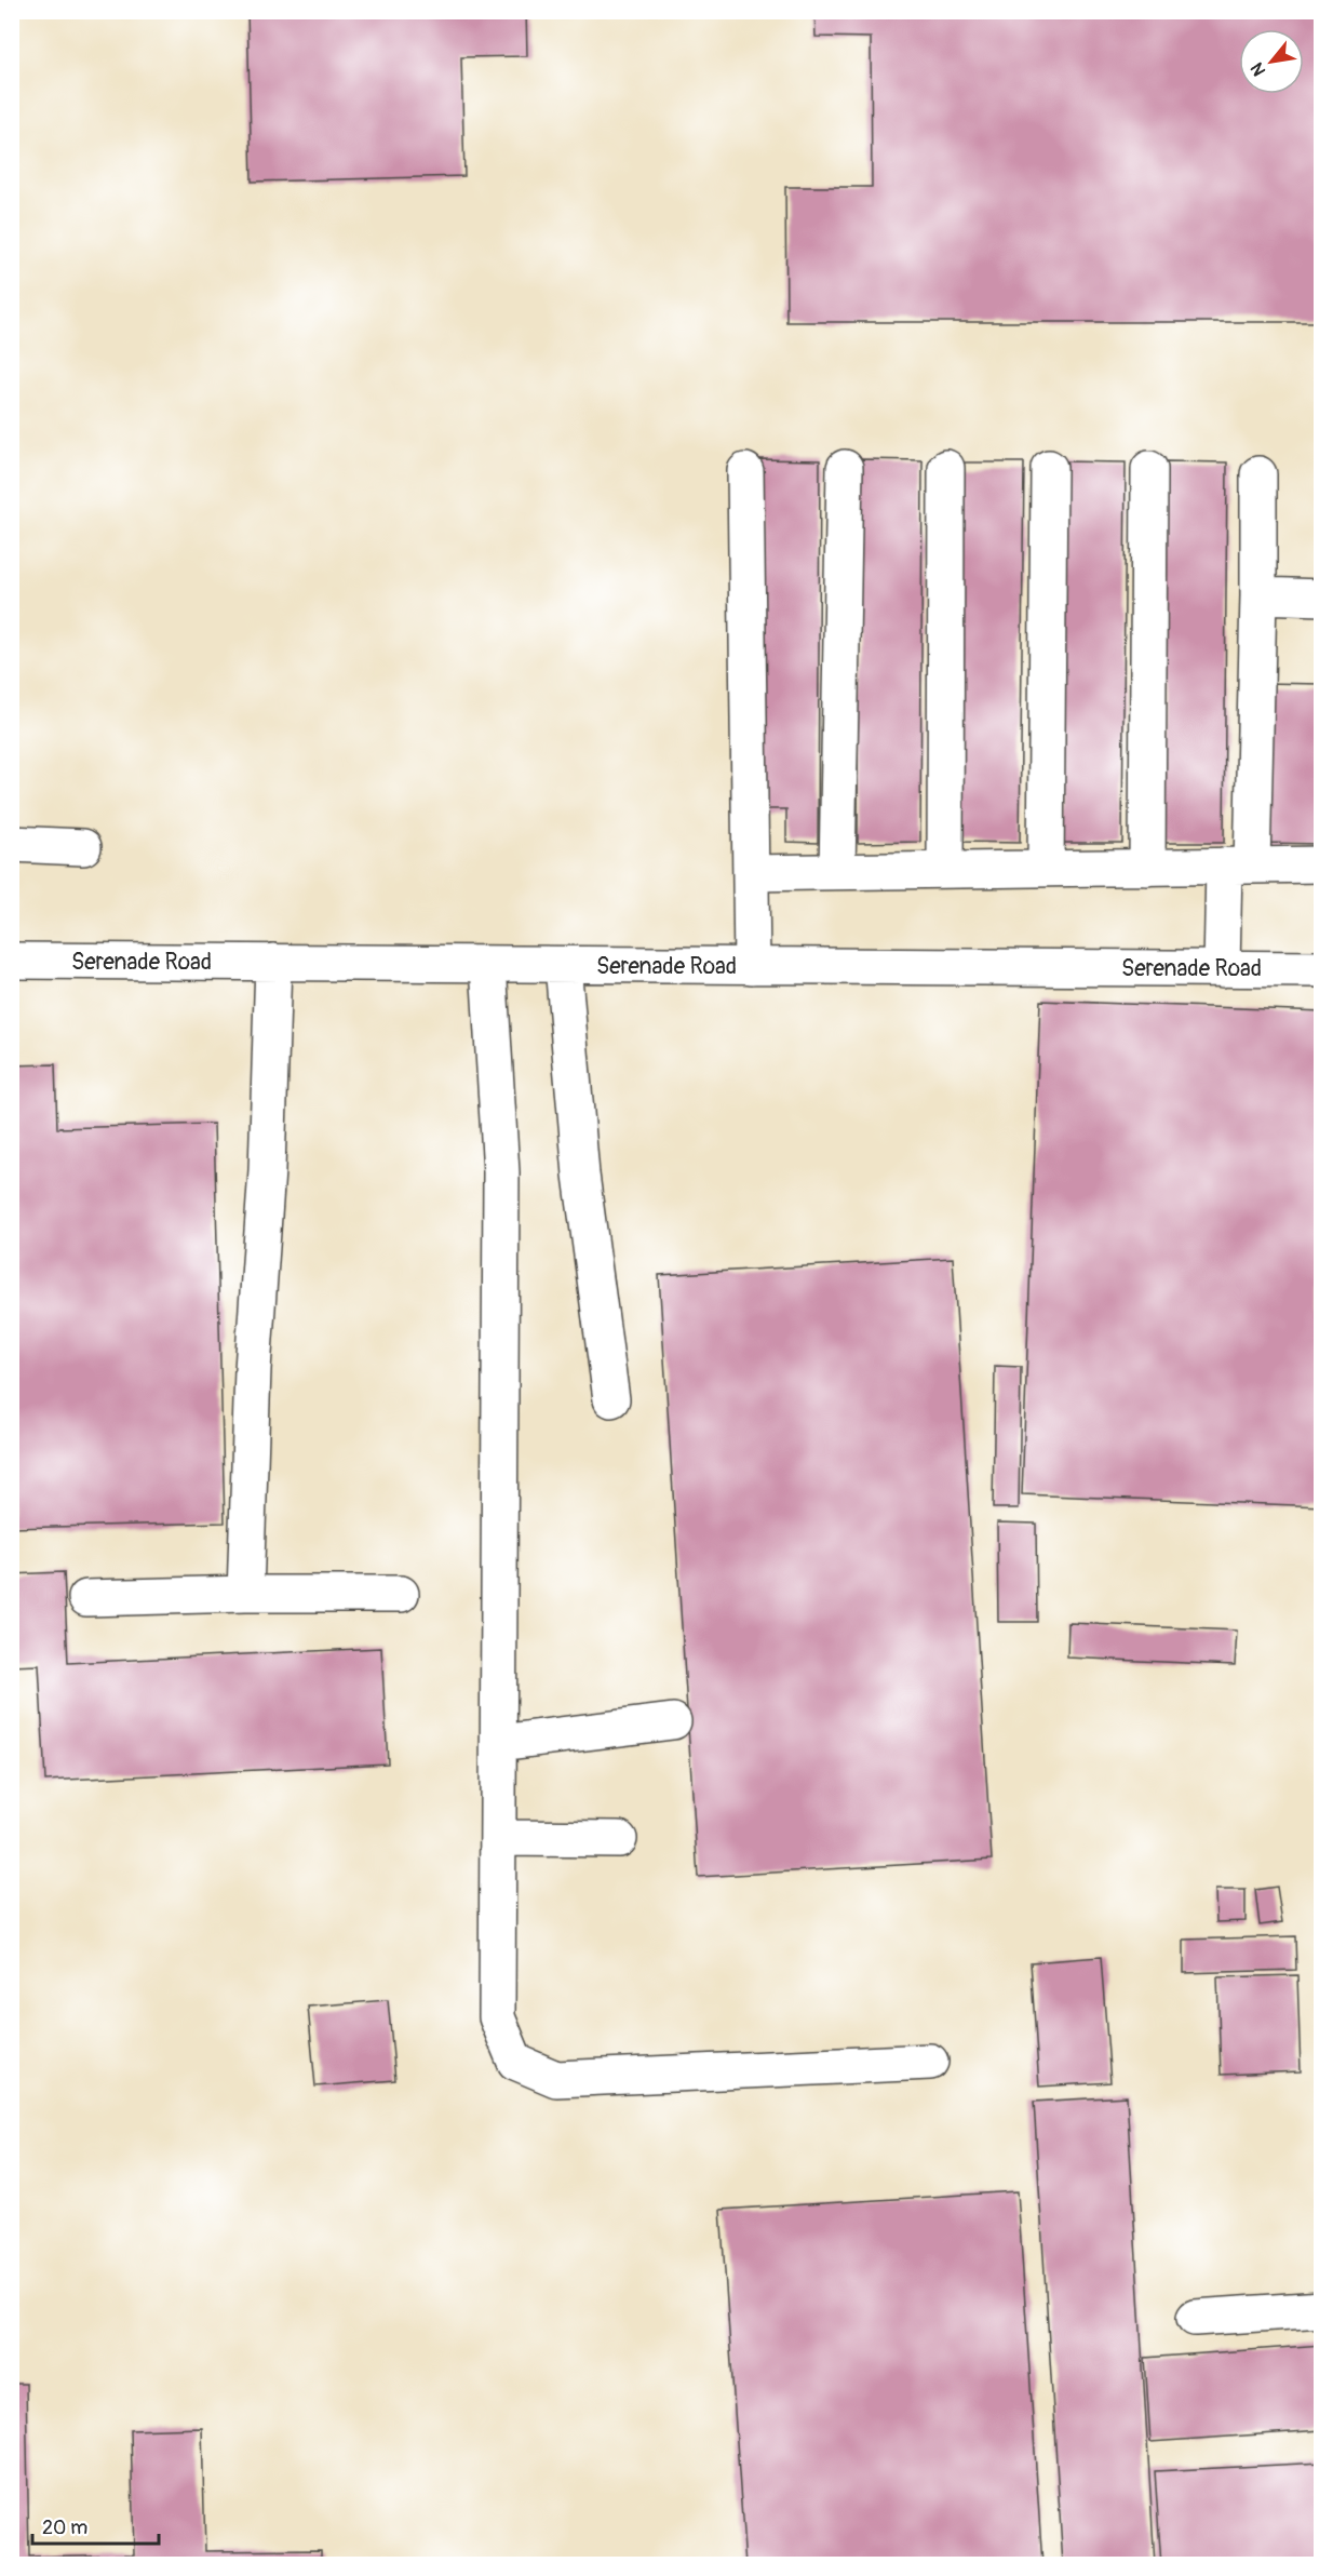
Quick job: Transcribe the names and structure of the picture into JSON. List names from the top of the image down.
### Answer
{
  "streets": {
    "street": ["Serenade Road"]
  },
  "scale_bar": "20 m",
  "north": "bottom left"
}
